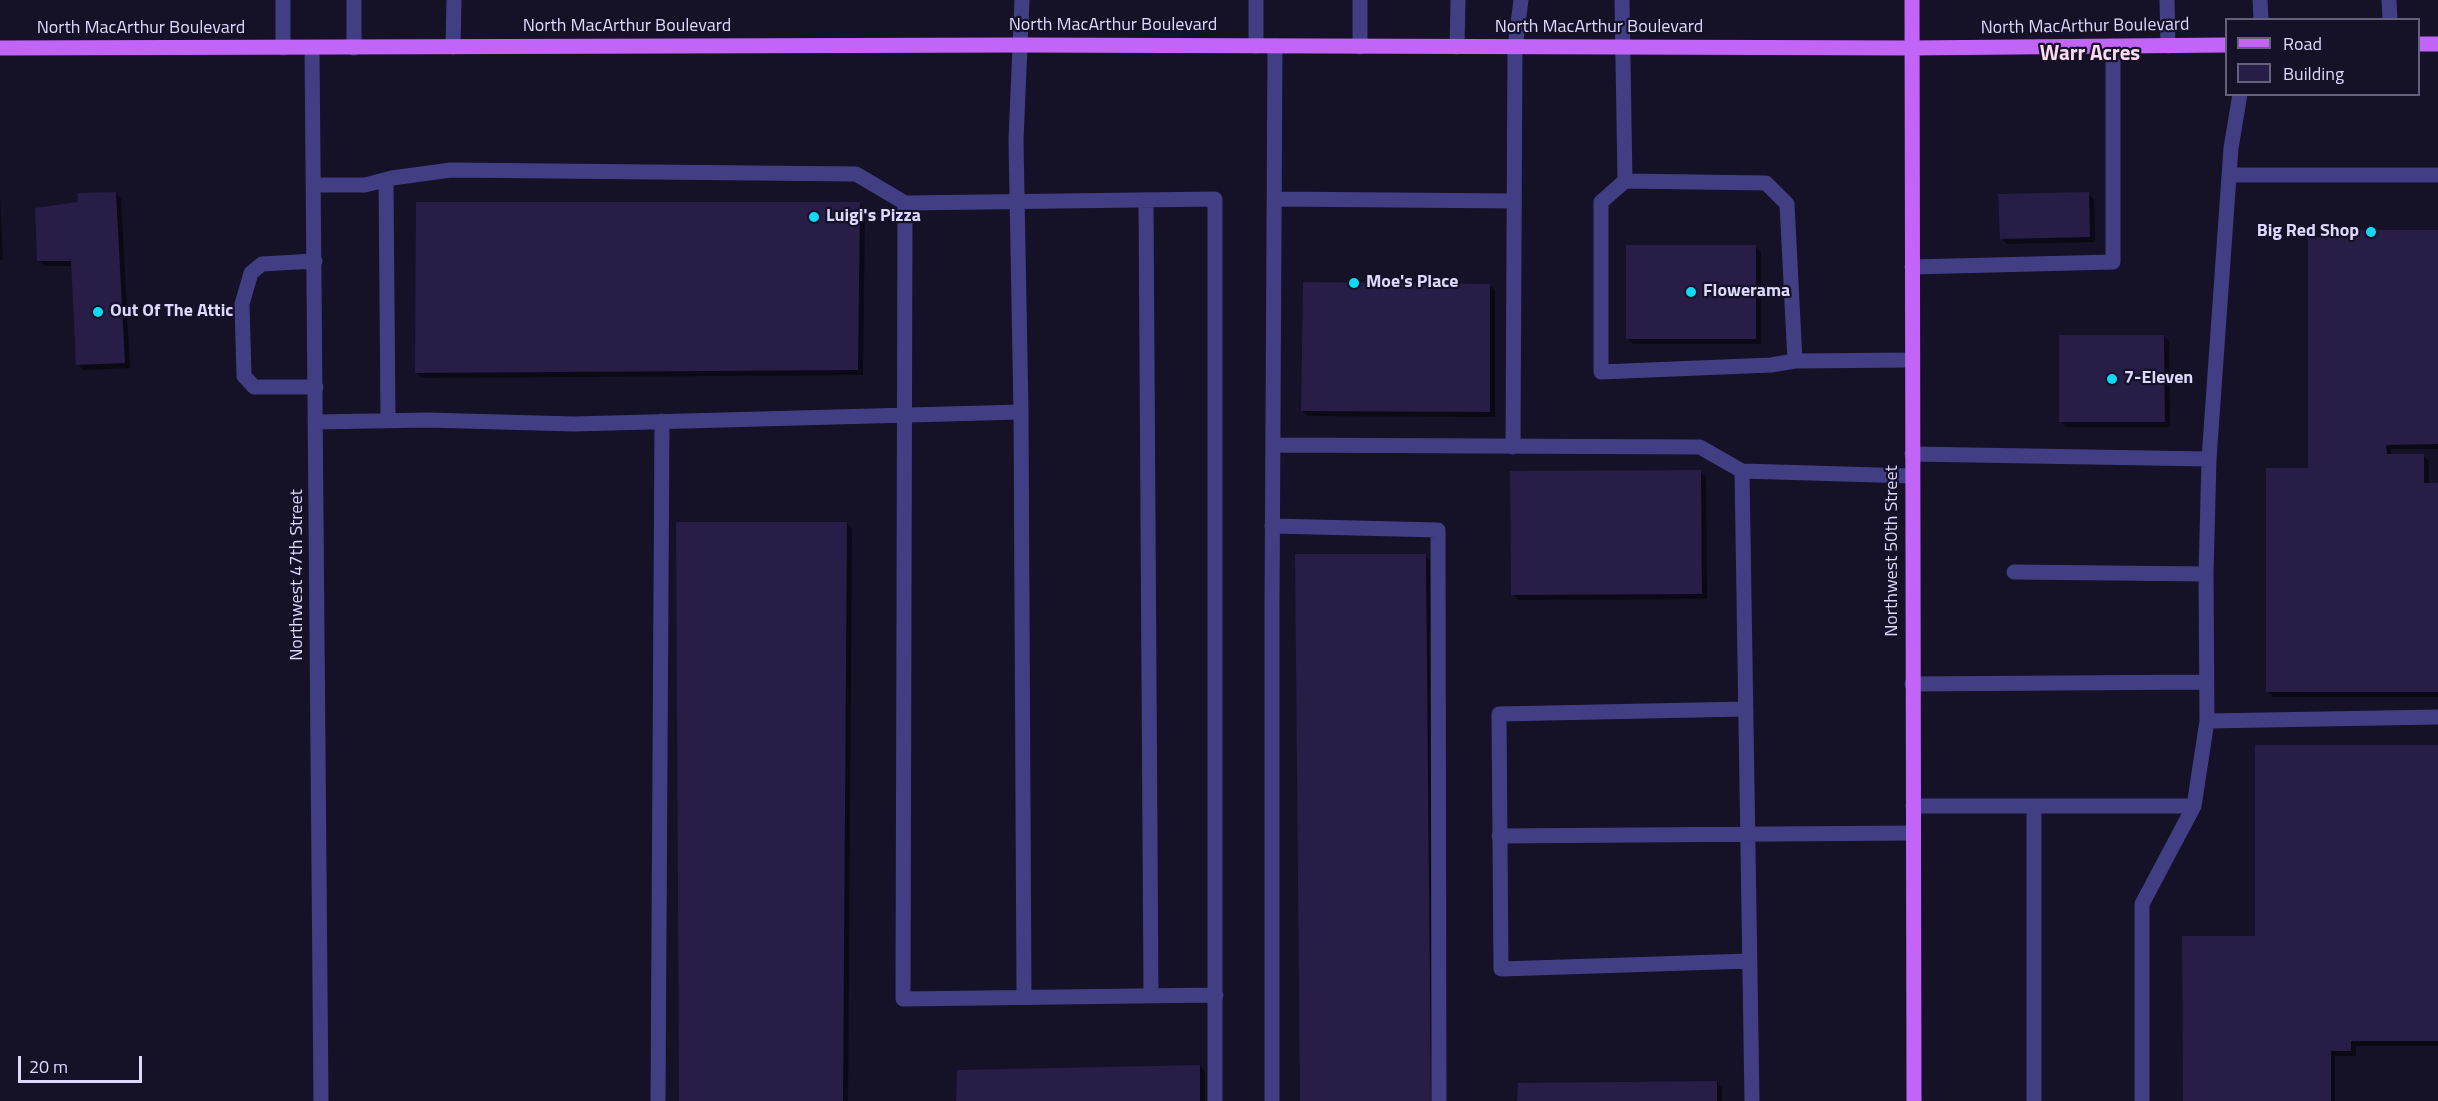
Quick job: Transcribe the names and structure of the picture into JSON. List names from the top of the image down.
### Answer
{
  "streets": {
    "main road": ["North MacArthur Boulevard", "Northwest 50th Street"],
    "street": ["Northwest 47th Street"]
  },
  "crossings": [
    ["North MacArthur Boulevard", "Northwest 50th Street"],
    ["North MacArthur Boulevard", "Northwest 47th Street"]
  ],
  "districts": ["Warr Acres"],
  "places": [
    "Luigi's Pizza",
    "Big Red Shop",
    "Moe's Place",
    "Flowerama",
    "Out Of The Attic",
    "7-Eleven"
  ],
  "legend": ["Road", "Building"],
  "scale_bar": "20 m"
}
